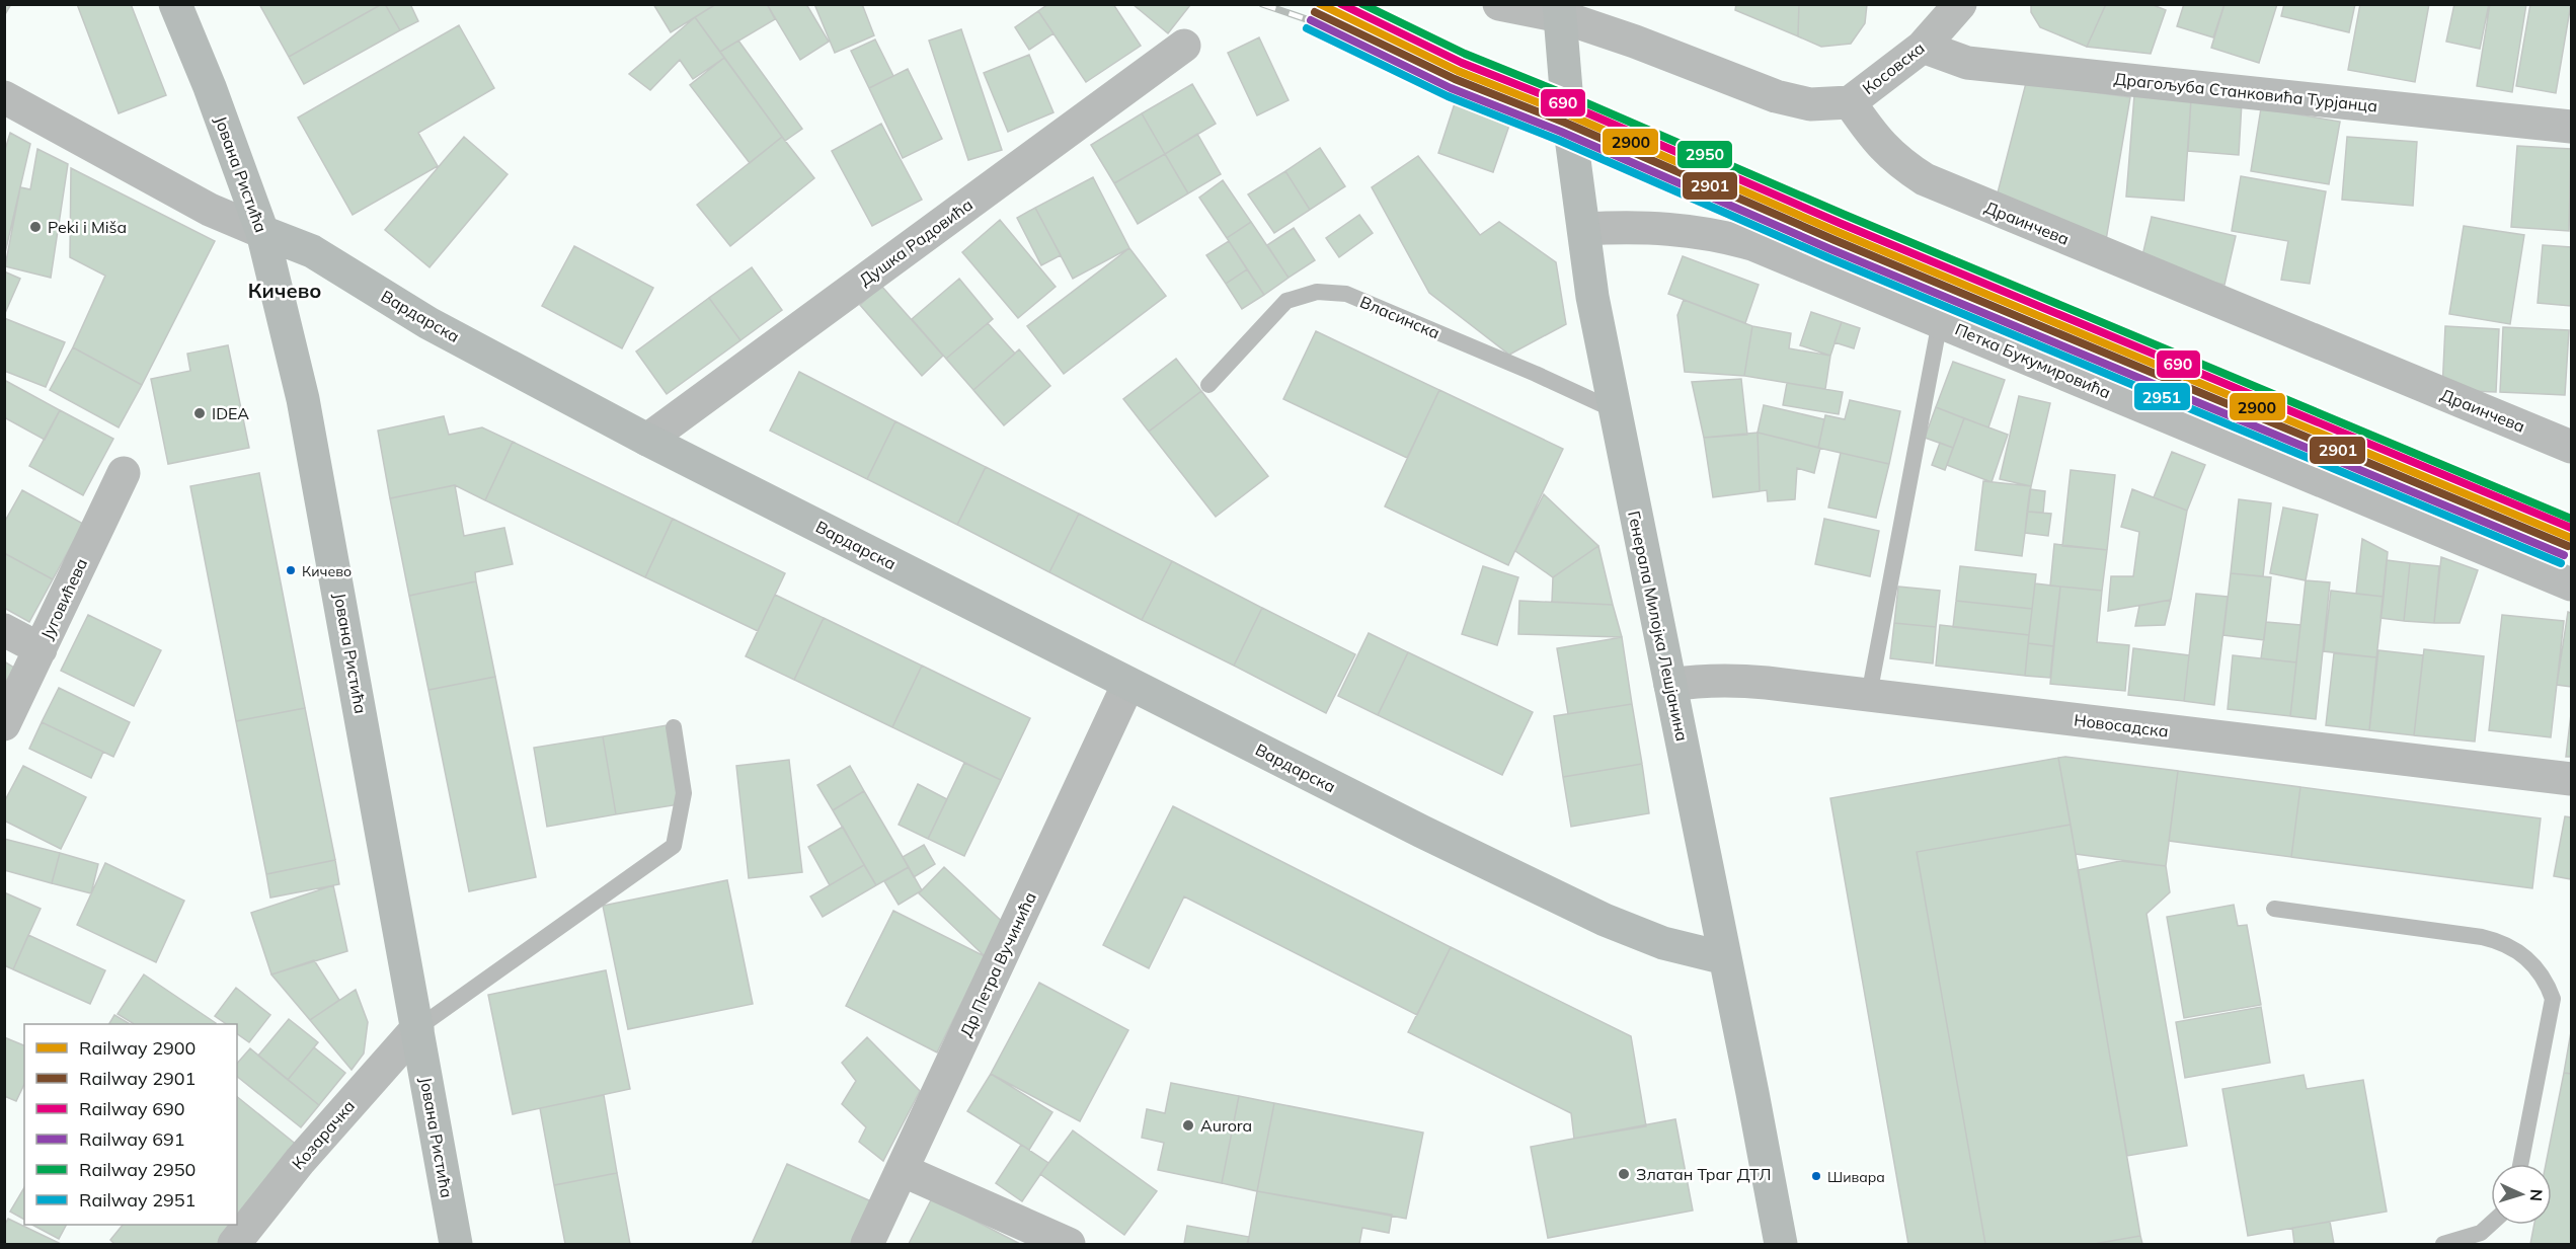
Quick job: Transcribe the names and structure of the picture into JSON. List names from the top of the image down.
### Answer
{
  "streets": {
    "main road": ["Јована Ристића", "Вардарска", "Генерала Милојка Лешјанина"],
    "street": [
      "Косовска",
      "Драгољуба Станковића Турјанца",
      "Драинчева",
      "Душка Радовића",
      "Петка Букумировића",
      "Југовићева",
      "Новосадска",
      "Др Петра Вучинића",
      "Козарачка"
    ],
    "lane": ["Власинска"]
  },
  "crossings": [
    ["Косовска", "Драгољуба Станковића Турјанца"],
    ["Косовска", "Драинчева"],
    ["Јована Ристића", "Вардарска"],
    ["Јована Ристића", "Козарачка"],
    ["Душка Радовића", "Вардарска"],
    ["Вардарска", "Генерала Милојка Лешјанина"],
    ["Вардарска", "Др Петра Вучинића"],
    ["Власинска", "Генерала Милојка Лешјанина"],
    ["Петка Букумировића", "Генерала Милојка Лешјанина"],
    ["Генерала Милојка Лешјанина", "Новосадска"]
  ],
  "districts": ["Кичево"],
  "places": [
    "Peki i Miša",
    "IDEA",
    "Кичево",
    "Aurora",
    "Златан Траг ДТЛ",
    "Шивара"
  ],
  "lines": [
    "rail line 2900",
    "rail line 690",
    "rail line 2950",
    "rail line 2901",
    "rail line 691",
    "rail line 2951"
  ],
  "legend": [
    "Railway 2900",
    "Railway 2901",
    "Railway 690",
    "Railway 691",
    "Railway 2950",
    "Railway 2951"
  ],
  "north": "right"
}
